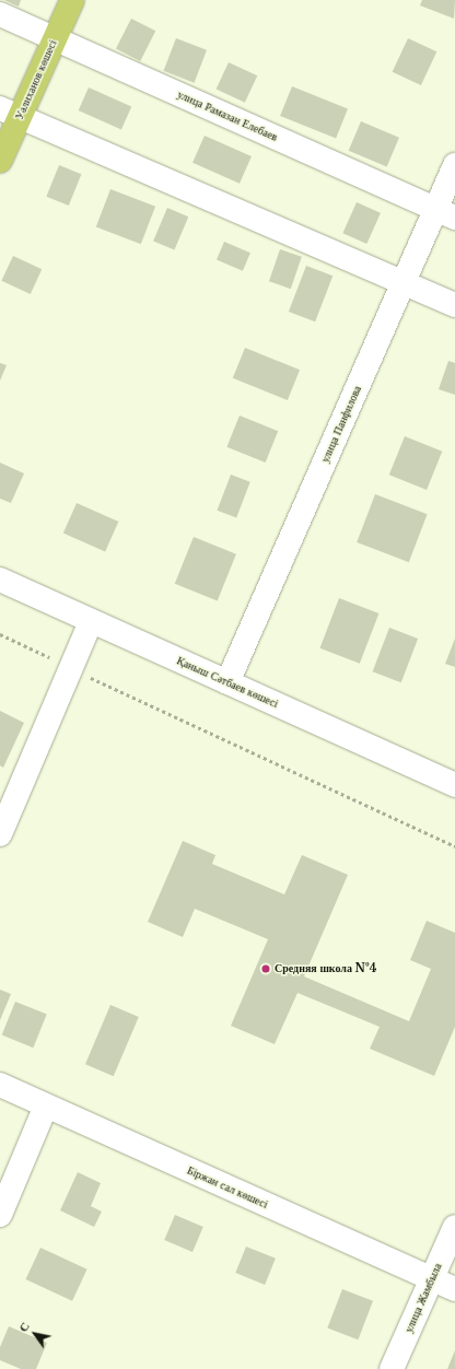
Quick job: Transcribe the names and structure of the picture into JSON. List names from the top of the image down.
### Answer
{
  "streets": {
    "main road": ["Уәлиханов көшесі"],
    "street": [
      "улица Рамазан Елебаев",
      "улица Панфилова",
      "Қаныш Сәтбаев көшесі",
      "Біржан сал көшесі",
      "улица Жамбыла"
    ]
  },
  "crossings": [
    ["Уәлиханов көшесі", "улица Рамазан Елебаев"],
    ["улица Рамазан Елебаев", "улица Панфилова"],
    ["улица Панфилова", "Қаныш Сәтбаев көшесі"],
    ["Біржан сал көшесі", "улица Жамбыла"]
  ],
  "places": ["Средняя школа №4"],
  "north": "top left"
}
